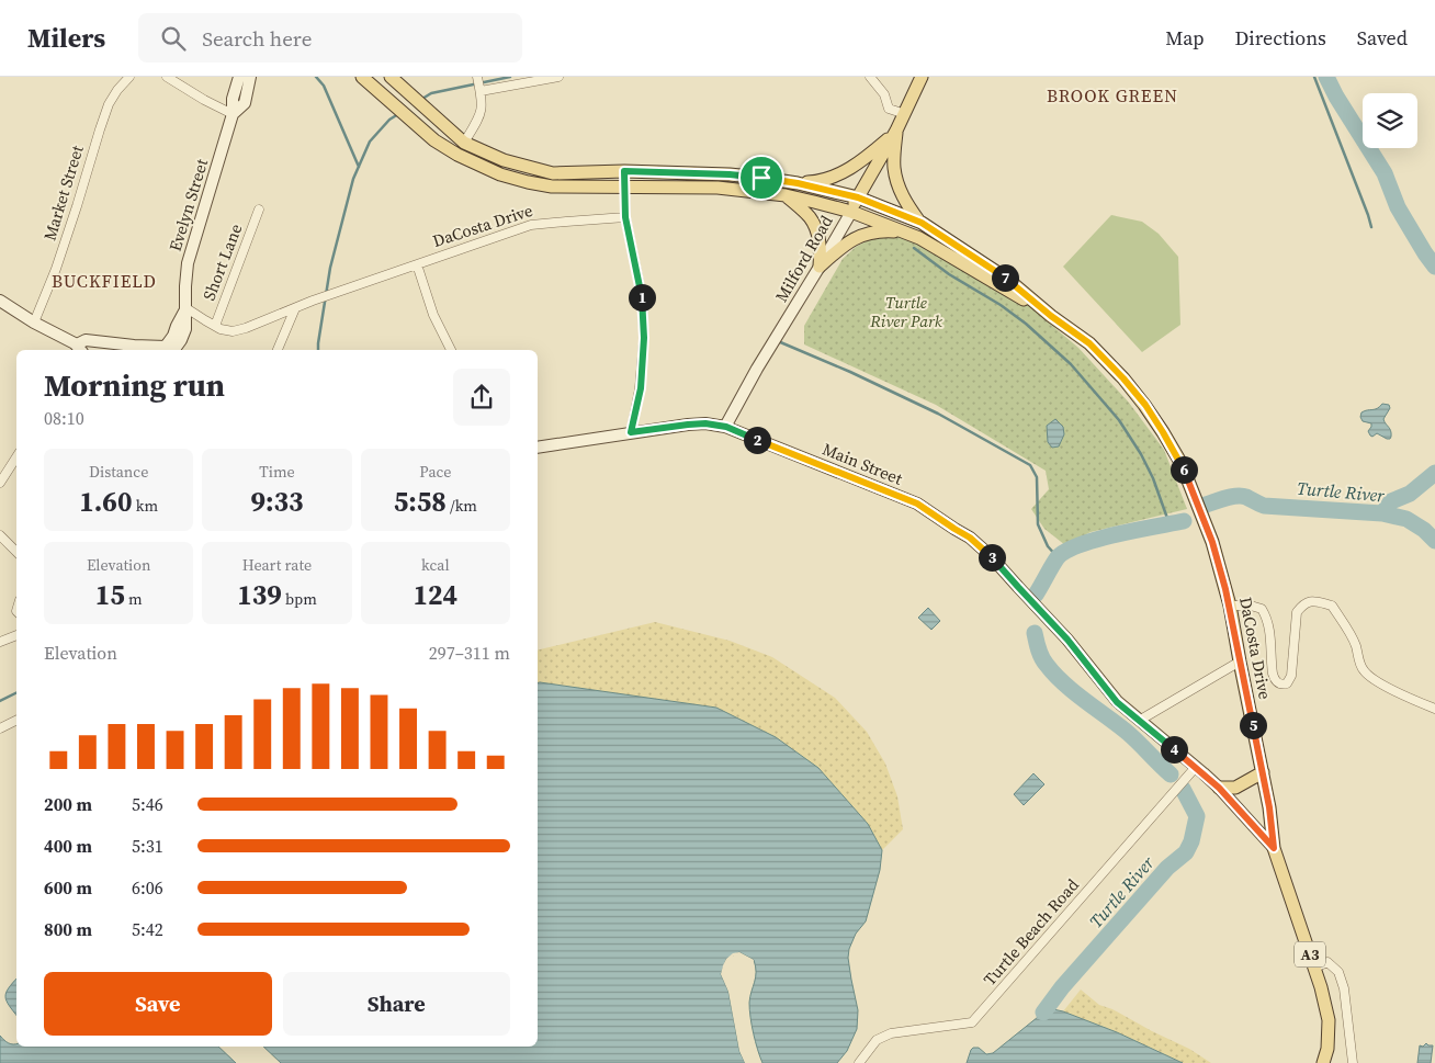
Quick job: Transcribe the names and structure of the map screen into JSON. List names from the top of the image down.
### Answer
{
  "streets": {
    "main road": ["DaCosta Drive", "Milford Road", "A3"],
    "street": [
      "Market Street",
      "Evelyn Street",
      "Short Lane",
      "Main Street",
      "Turtle Beach Road"
    ]
  },
  "crossings": [
    ["DaCosta Drive", "Main Street"],
    ["DaCosta Drive", "A3"],
    ["Milford Road", "Main Street"],
    ["Milford Road", "A3"],
    ["Main Street", "Turtle Beach Road"],
    ["Main Street", "A3"]
  ],
  "districts": ["BROOK GREEN", "BUCKFIELD"],
  "water": ["Turtle River"],
  "parks": ["Turtle River Park"],
  "page": {
    "header": "Milers",
    "search": "Search here",
    "nav": ["Map", "Directions", "Saved"],
    "pins": [
      "7",
      "1",
      "2",
      "6",
      "3",
      "5",
      "4"
    ],
    "heading": ["Morning run", "08:10"],
    "stats": [
      ["Distance", "1.60 km"],
      ["Time", "9:33"],
      ["Pace", "5:58 /km"],
      ["Elevation", "15 m"],
      ["Heart rate", "139 bpm"],
      ["kcal", "124"]
    ],
    "chart": ["Elevation", "297–311 m"],
    "list": [
      {
        "name": "200 m",
        "note": "5:46"
      },
      {
        "name": "400 m",
        "note": "5:31"
      },
      {
        "name": "600 m",
        "note": "6:06"
      },
      {
        "name": "800 m",
        "note": "5:42"
      }
    ],
    "buttons": ["Save", "Share"]
  }
}
